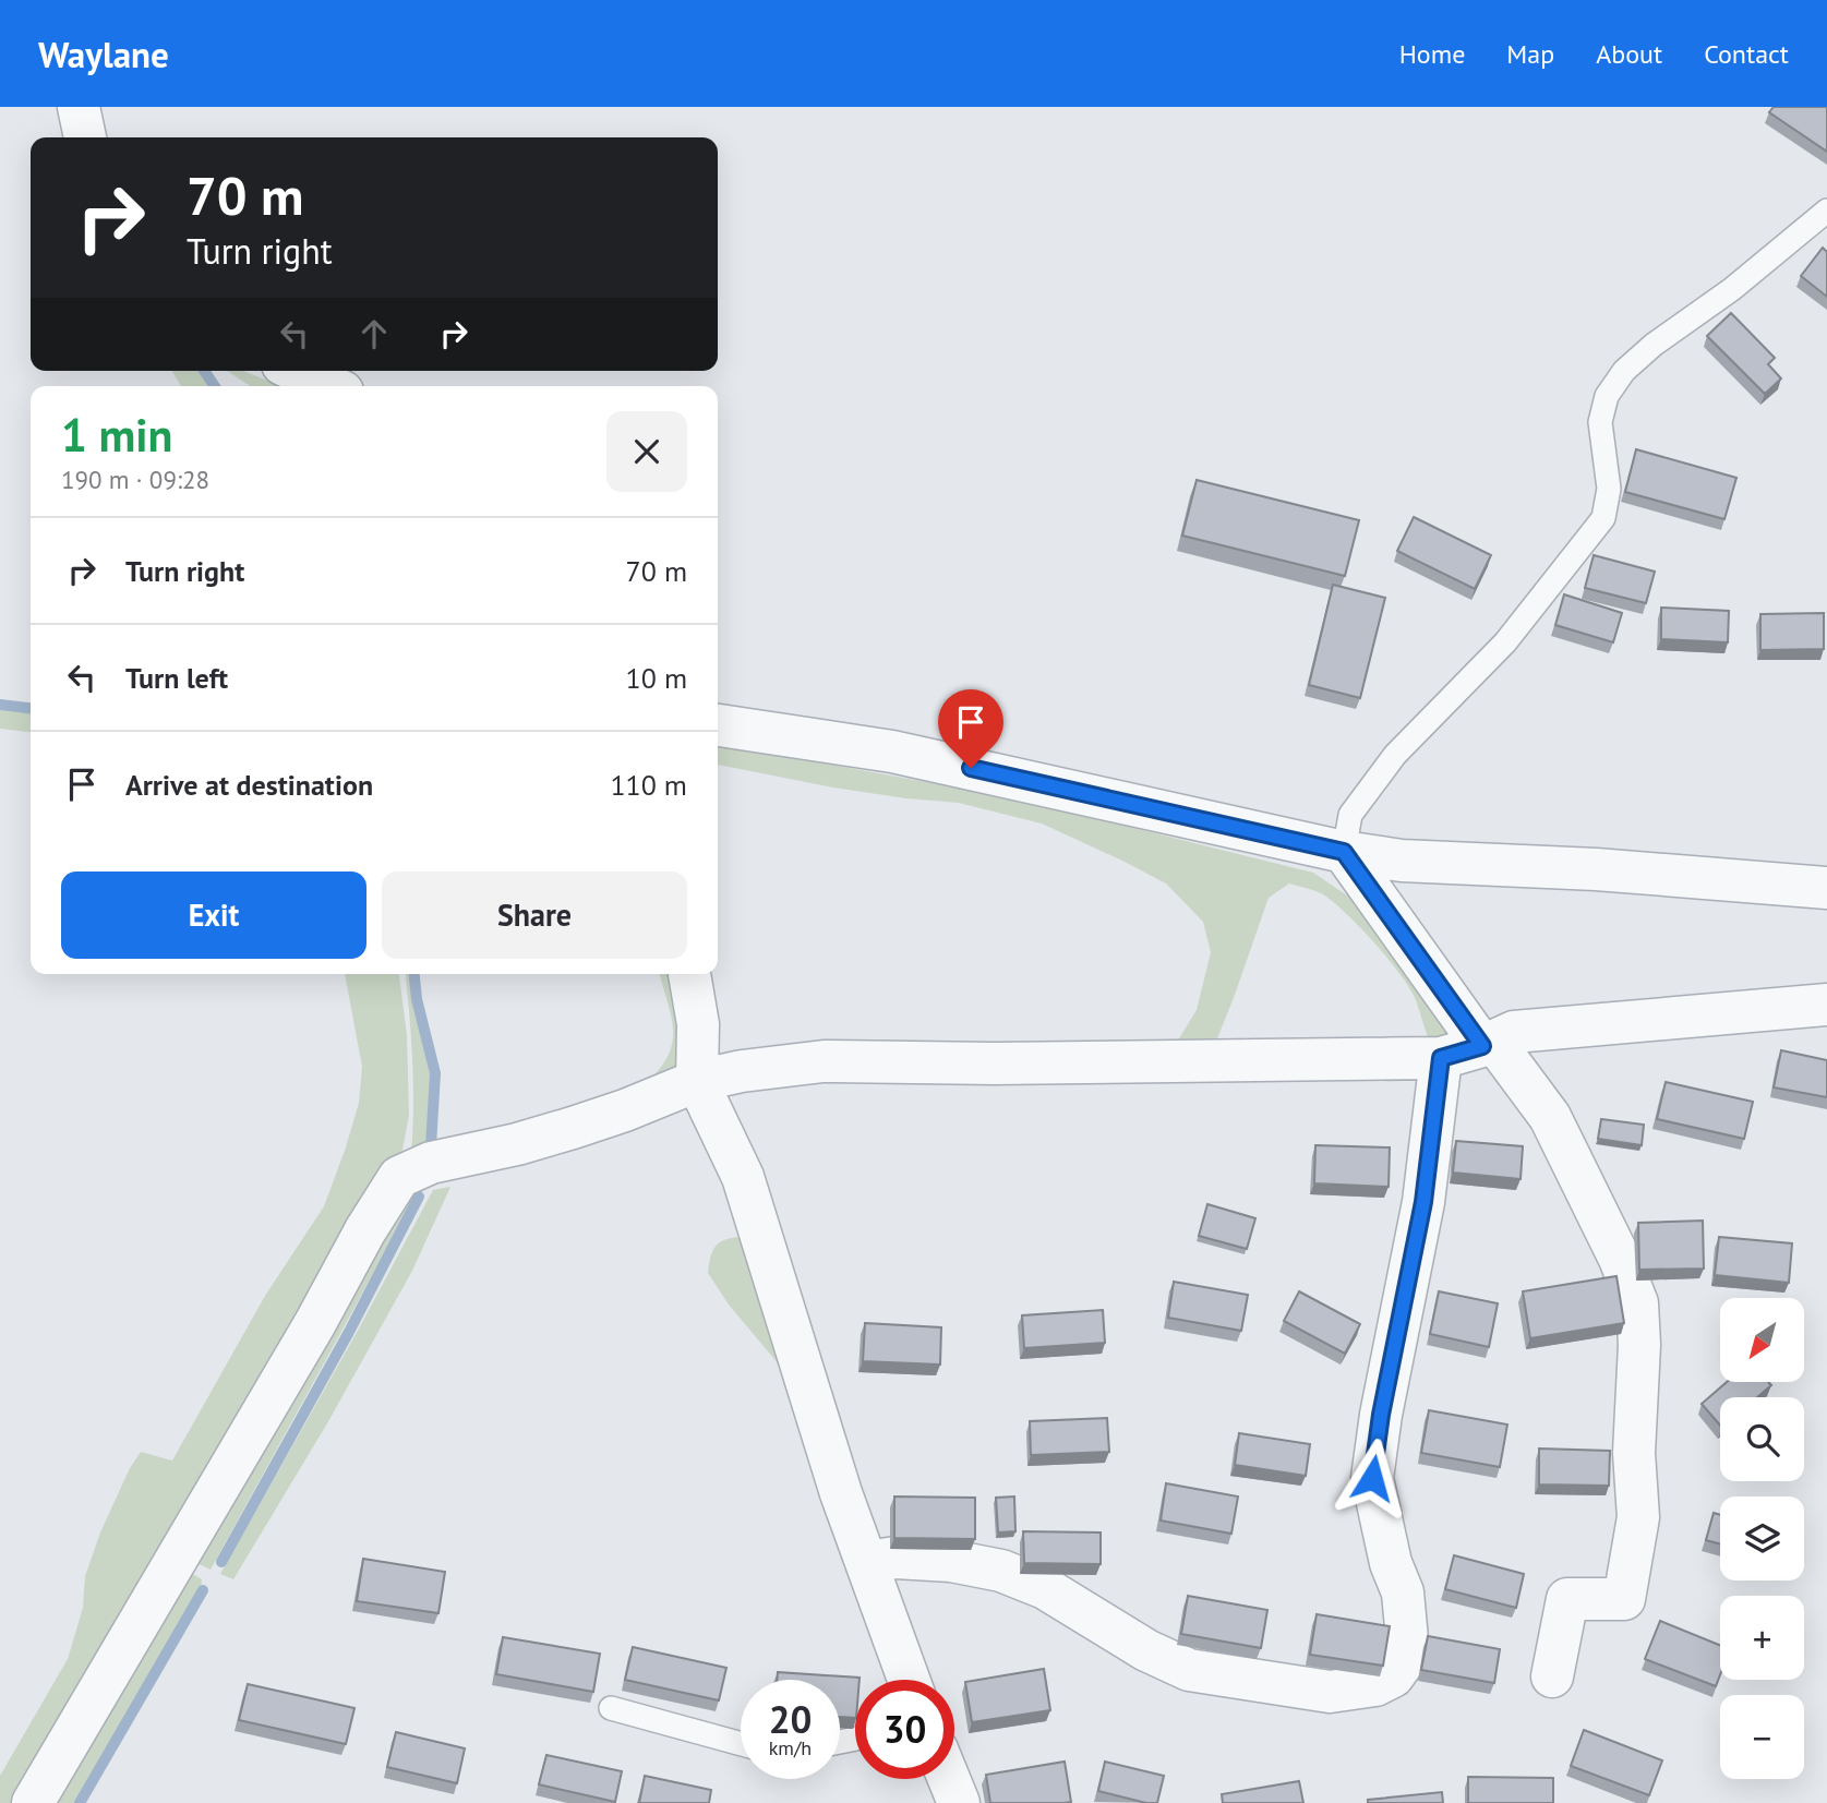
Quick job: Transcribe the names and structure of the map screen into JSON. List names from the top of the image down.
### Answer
{
  "north": "bottom left",
  "page": {
    "header": "Waylane",
    "nav": [
      "Home",
      "Map",
      "About",
      "Contact"
    ],
    "turn": ["70 m", "Turn right"],
    "heading": ["1 min", "190 m · 09:28"],
    "list": [
      {
        "name": "Turn right",
        "value": "70 m"
      },
      {
        "name": "Turn left",
        "value": "10 m"
      },
      {
        "name": "Arrive at destination",
        "value": "110 m"
      }
    ],
    "buttons": ["Exit", "Share"],
    "map_buttons": ["+", "−"],
    "speed": "20 km/h",
    "limit": "30"
  }
}
